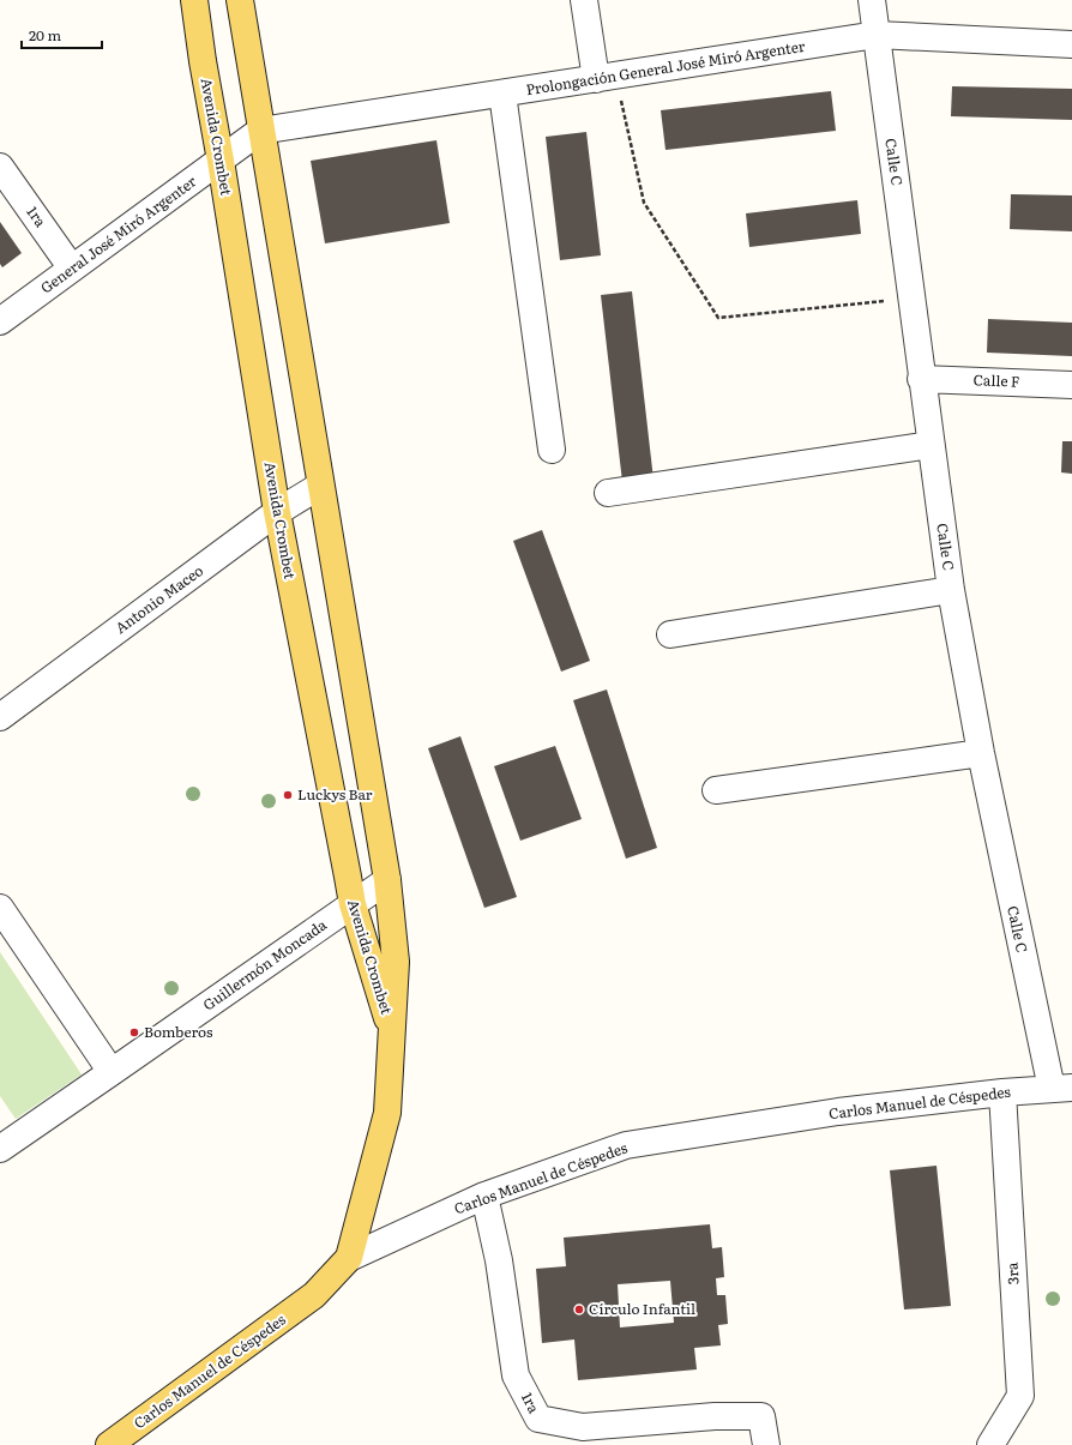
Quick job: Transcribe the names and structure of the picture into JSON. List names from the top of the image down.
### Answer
{
  "streets": {
    "main road": ["Avenida Crombet", "Carlos Manuel de Céspedes"],
    "street": [
      "Prolongación General José Miró Argenter",
      "Calle C",
      "1ra",
      "General José Miró Argenter",
      "Calle F",
      "Antonio Maceo",
      "Guillermón Moncada",
      "3ra"
    ]
  },
  "crossings": [
    ["Prolongación General José Miró Argenter", "Avenida Crombet"],
    ["Prolongación General José Miró Argenter", "Calle C"],
    ["Prolongación General José Miró Argenter", "General José Miró Argenter"],
    ["Avenida Crombet", "General José Miró Argenter"],
    ["Avenida Crombet", "Antonio Maceo"],
    ["Avenida Crombet", "Guillermón Moncada"],
    ["Avenida Crombet", "Carlos Manuel de Céspedes"],
    ["Calle C", "Calle F"],
    ["Calle C", "Carlos Manuel de Céspedes"],
    ["1ra", "General José Miró Argenter"],
    ["1ra", "Carlos Manuel de Céspedes"],
    ["Carlos Manuel de Céspedes", "3ra"]
  ],
  "places": ["Luckys Bar", "Bomberos", "Círculo Infantil"],
  "scale_bar": "20 m"
}
